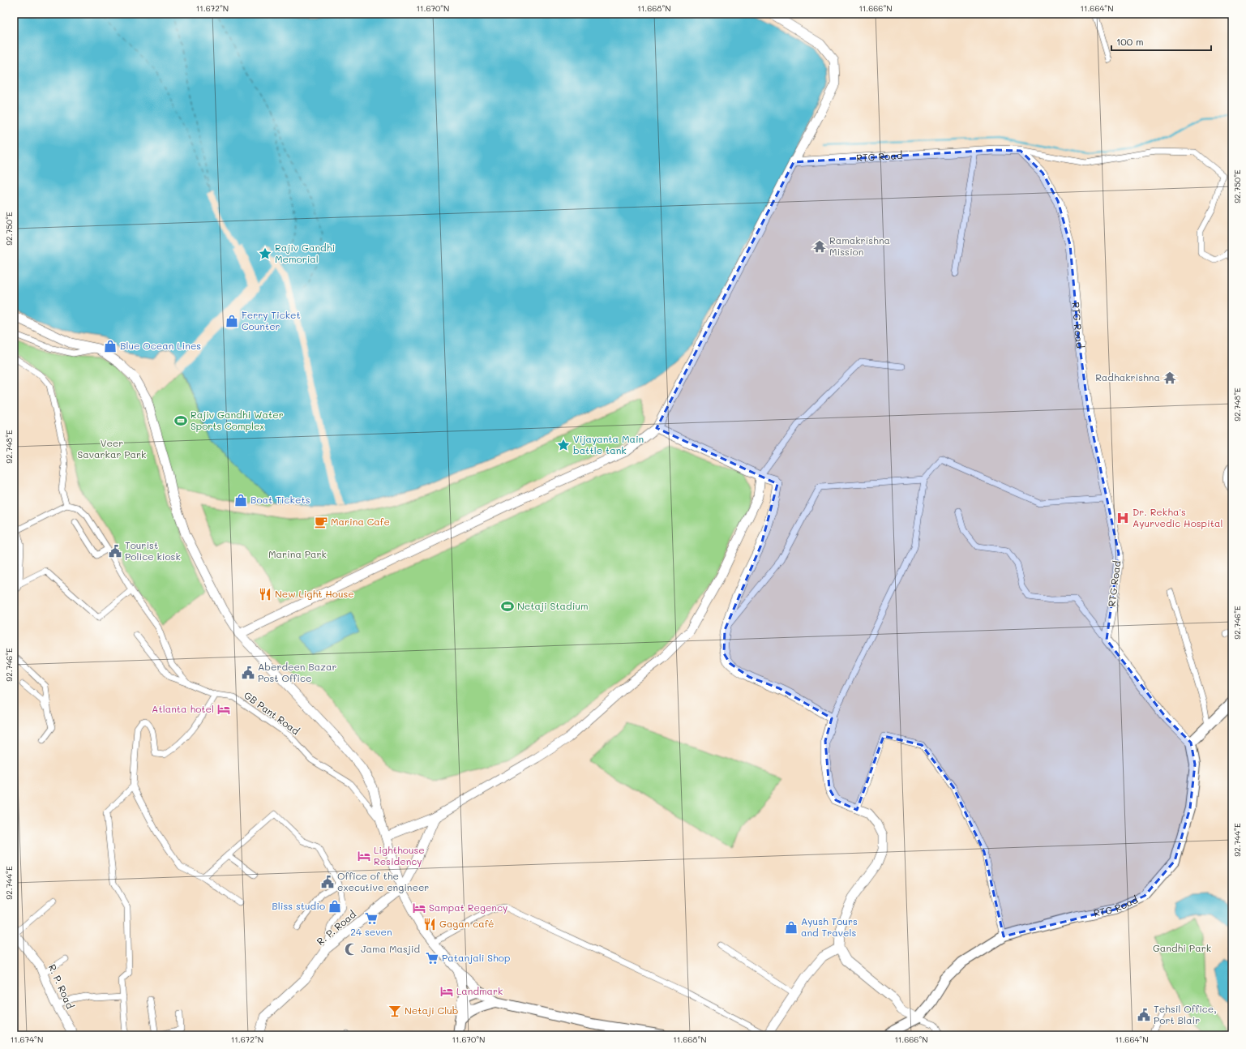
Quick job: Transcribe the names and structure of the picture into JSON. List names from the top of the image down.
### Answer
{
  "streets": {
    "main road": ["RTG Road", "R. P. Road"],
    "street": ["GB Pant Road"]
  },
  "parks": ["Veer Savarkar Park", "Marina Park", "Gandhi Park"],
  "places": {
    "temple": ["Ramakrishna Mission", "Radhakrishna"],
    "place": ["Rajiv Gandhi Memorial", "Vijayanta Main battle tank"],
    "shop": [
      "Ferry Ticket Counter",
      "Blue Ocean Lines",
      "Boat Tickets",
      "Bliss studio",
      "Ayush Tours and Travels"
    ],
    "sports": ["Rajiv Gandhi Water Sports Complex", "Netaji Stadium"],
    "hospital": ["Dr. Rekha's Ayurvedic Hospital"],
    "cafe": ["Marina Cafe"],
    "public building": [
      "Tourist Police kiosk",
      "Aberdeen Bazar Post Office",
      "Office of the executive engineer",
      "Tehsil Office, Port Blair"
    ],
    "restaurant": ["New Light House", "Gagan café"],
    "hotel": [
      "Atlanta hotel",
      "Lighthouse Residency",
      "Sampat Regency",
      "Landmark"
    ],
    "supermarket": ["24 seven", "Patanjali Shop"],
    "mosque": ["Jama Masjid"],
    "bar": ["Netaji Club"]
  },
  "scale_bar": "100 m",
  "coordinates": [
    "11.672°N",
    "11.670°N",
    "11.668°N",
    "11.666°N",
    "11.664°N",
    "92.750°E",
    "92.748°E",
    "92.746°E",
    "92.744°E",
    "11.674°N"
  ]
}
